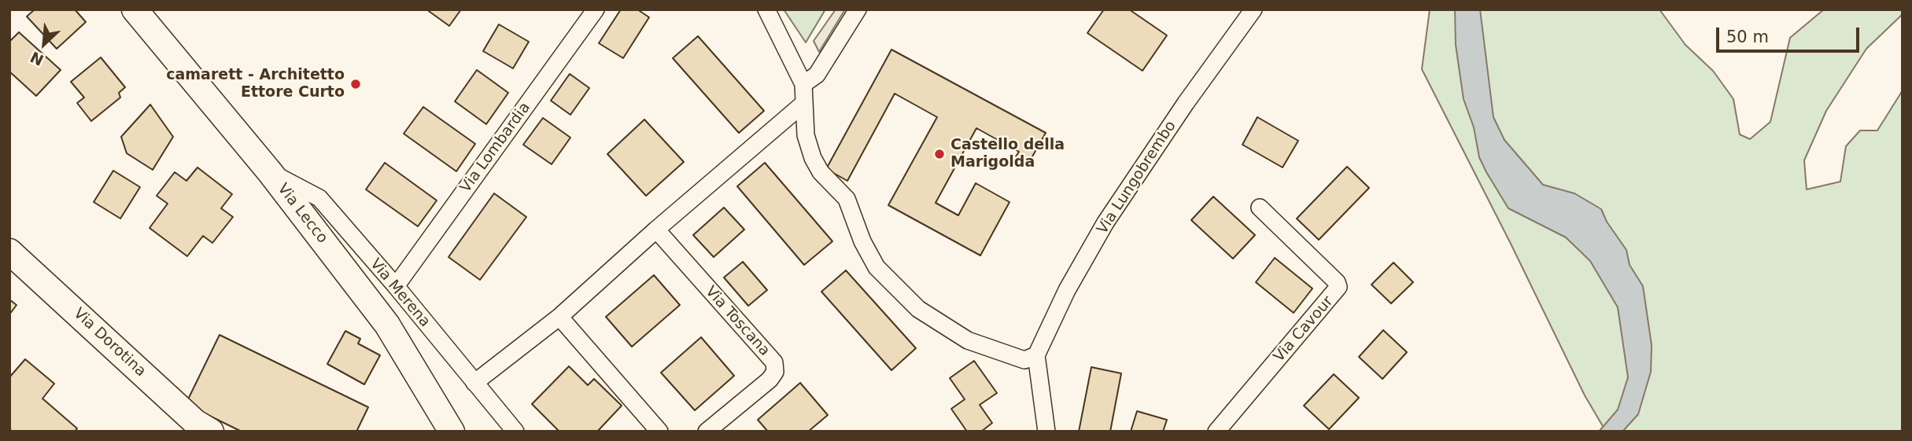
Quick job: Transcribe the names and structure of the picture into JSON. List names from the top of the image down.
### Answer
{
  "streets": {
    "main road": ["Via Lecco", "Via Dorotina"],
    "street": [
      "Via Lombardia",
      "Via Lungobrembo",
      "Via Merena",
      "Via Toscana",
      "Via Cavour"
    ]
  },
  "crossings": [
    ["Via Lombardia", "Via Merena"],
    ["Via Lecco", "Via Merena"]
  ],
  "places": ["camarett - Architetto Ettore Curto", "Castello della Marigolda"],
  "scale_bar": "50 m",
  "north": "bottom left"
}
